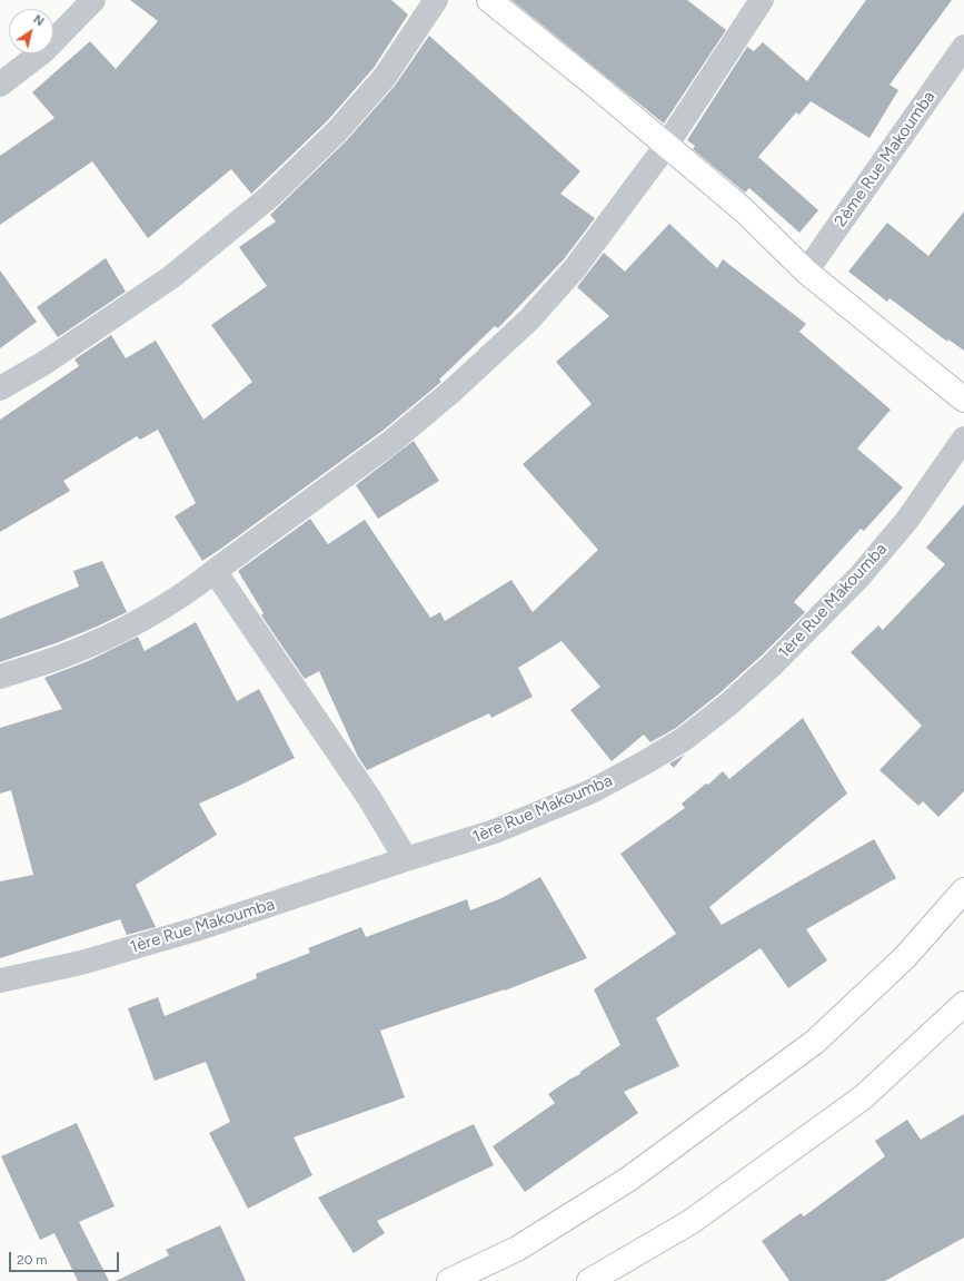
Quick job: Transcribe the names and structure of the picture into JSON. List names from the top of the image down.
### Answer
{
  "streets": {
    "street": ["2ème Rue Makoumba", "1ère Rue Makoumba"]
  },
  "scale_bar": "20 m",
  "north": "top right"
}
